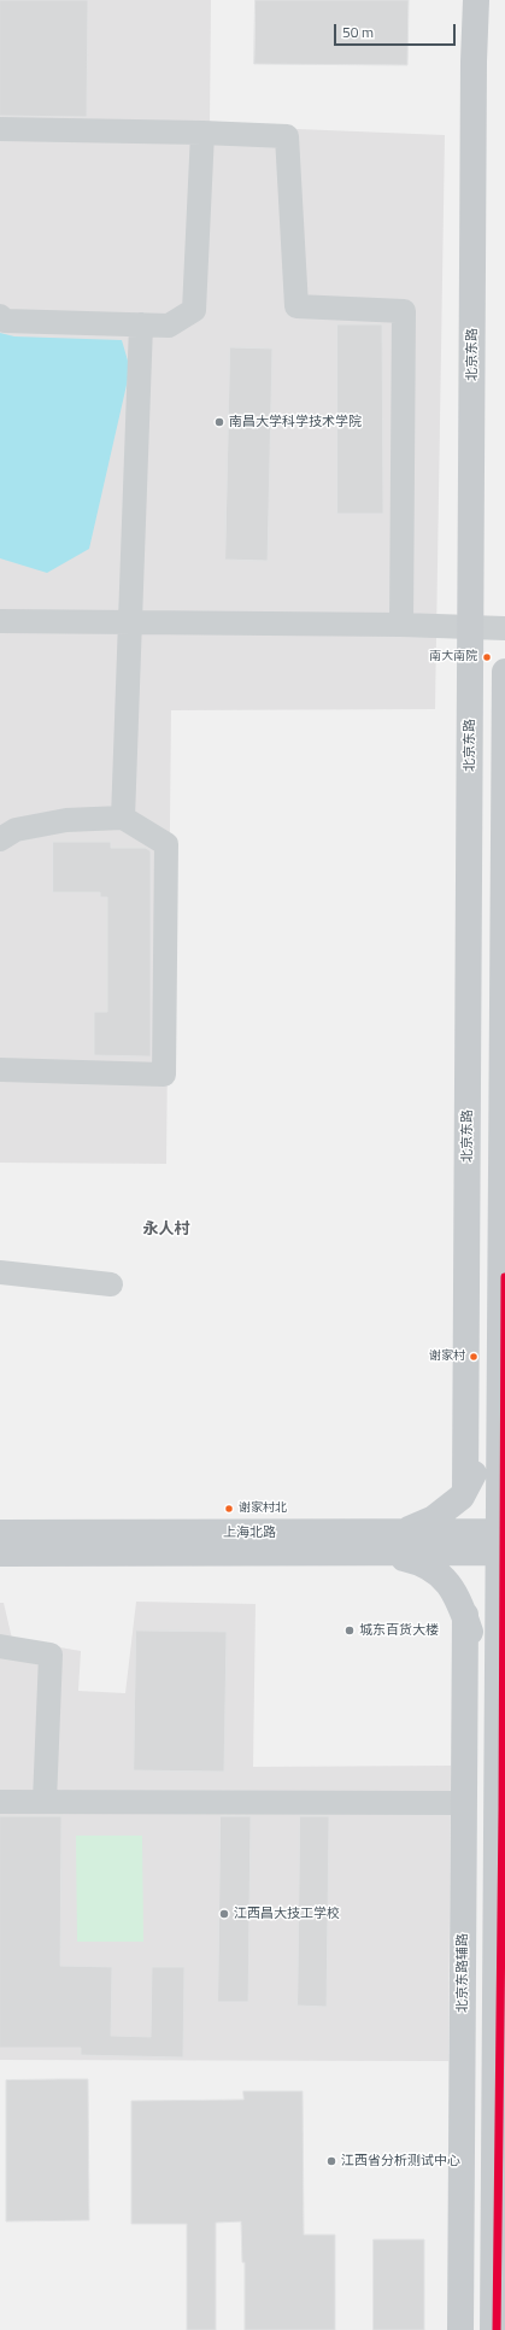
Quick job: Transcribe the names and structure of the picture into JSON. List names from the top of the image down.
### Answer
{
  "streets": {
    "main road": ["北京东路", "上海北路", "北京东路辅路"]
  },
  "districts": ["永人村"],
  "places": [
    "南昌大学科学技术学院",
    "南大南院",
    "谢家村",
    "谢家村北",
    "城东百货大楼",
    "江西昌大技工学校",
    "江西省分析测试中心"
  ],
  "scale_bar": "50 m"
}
